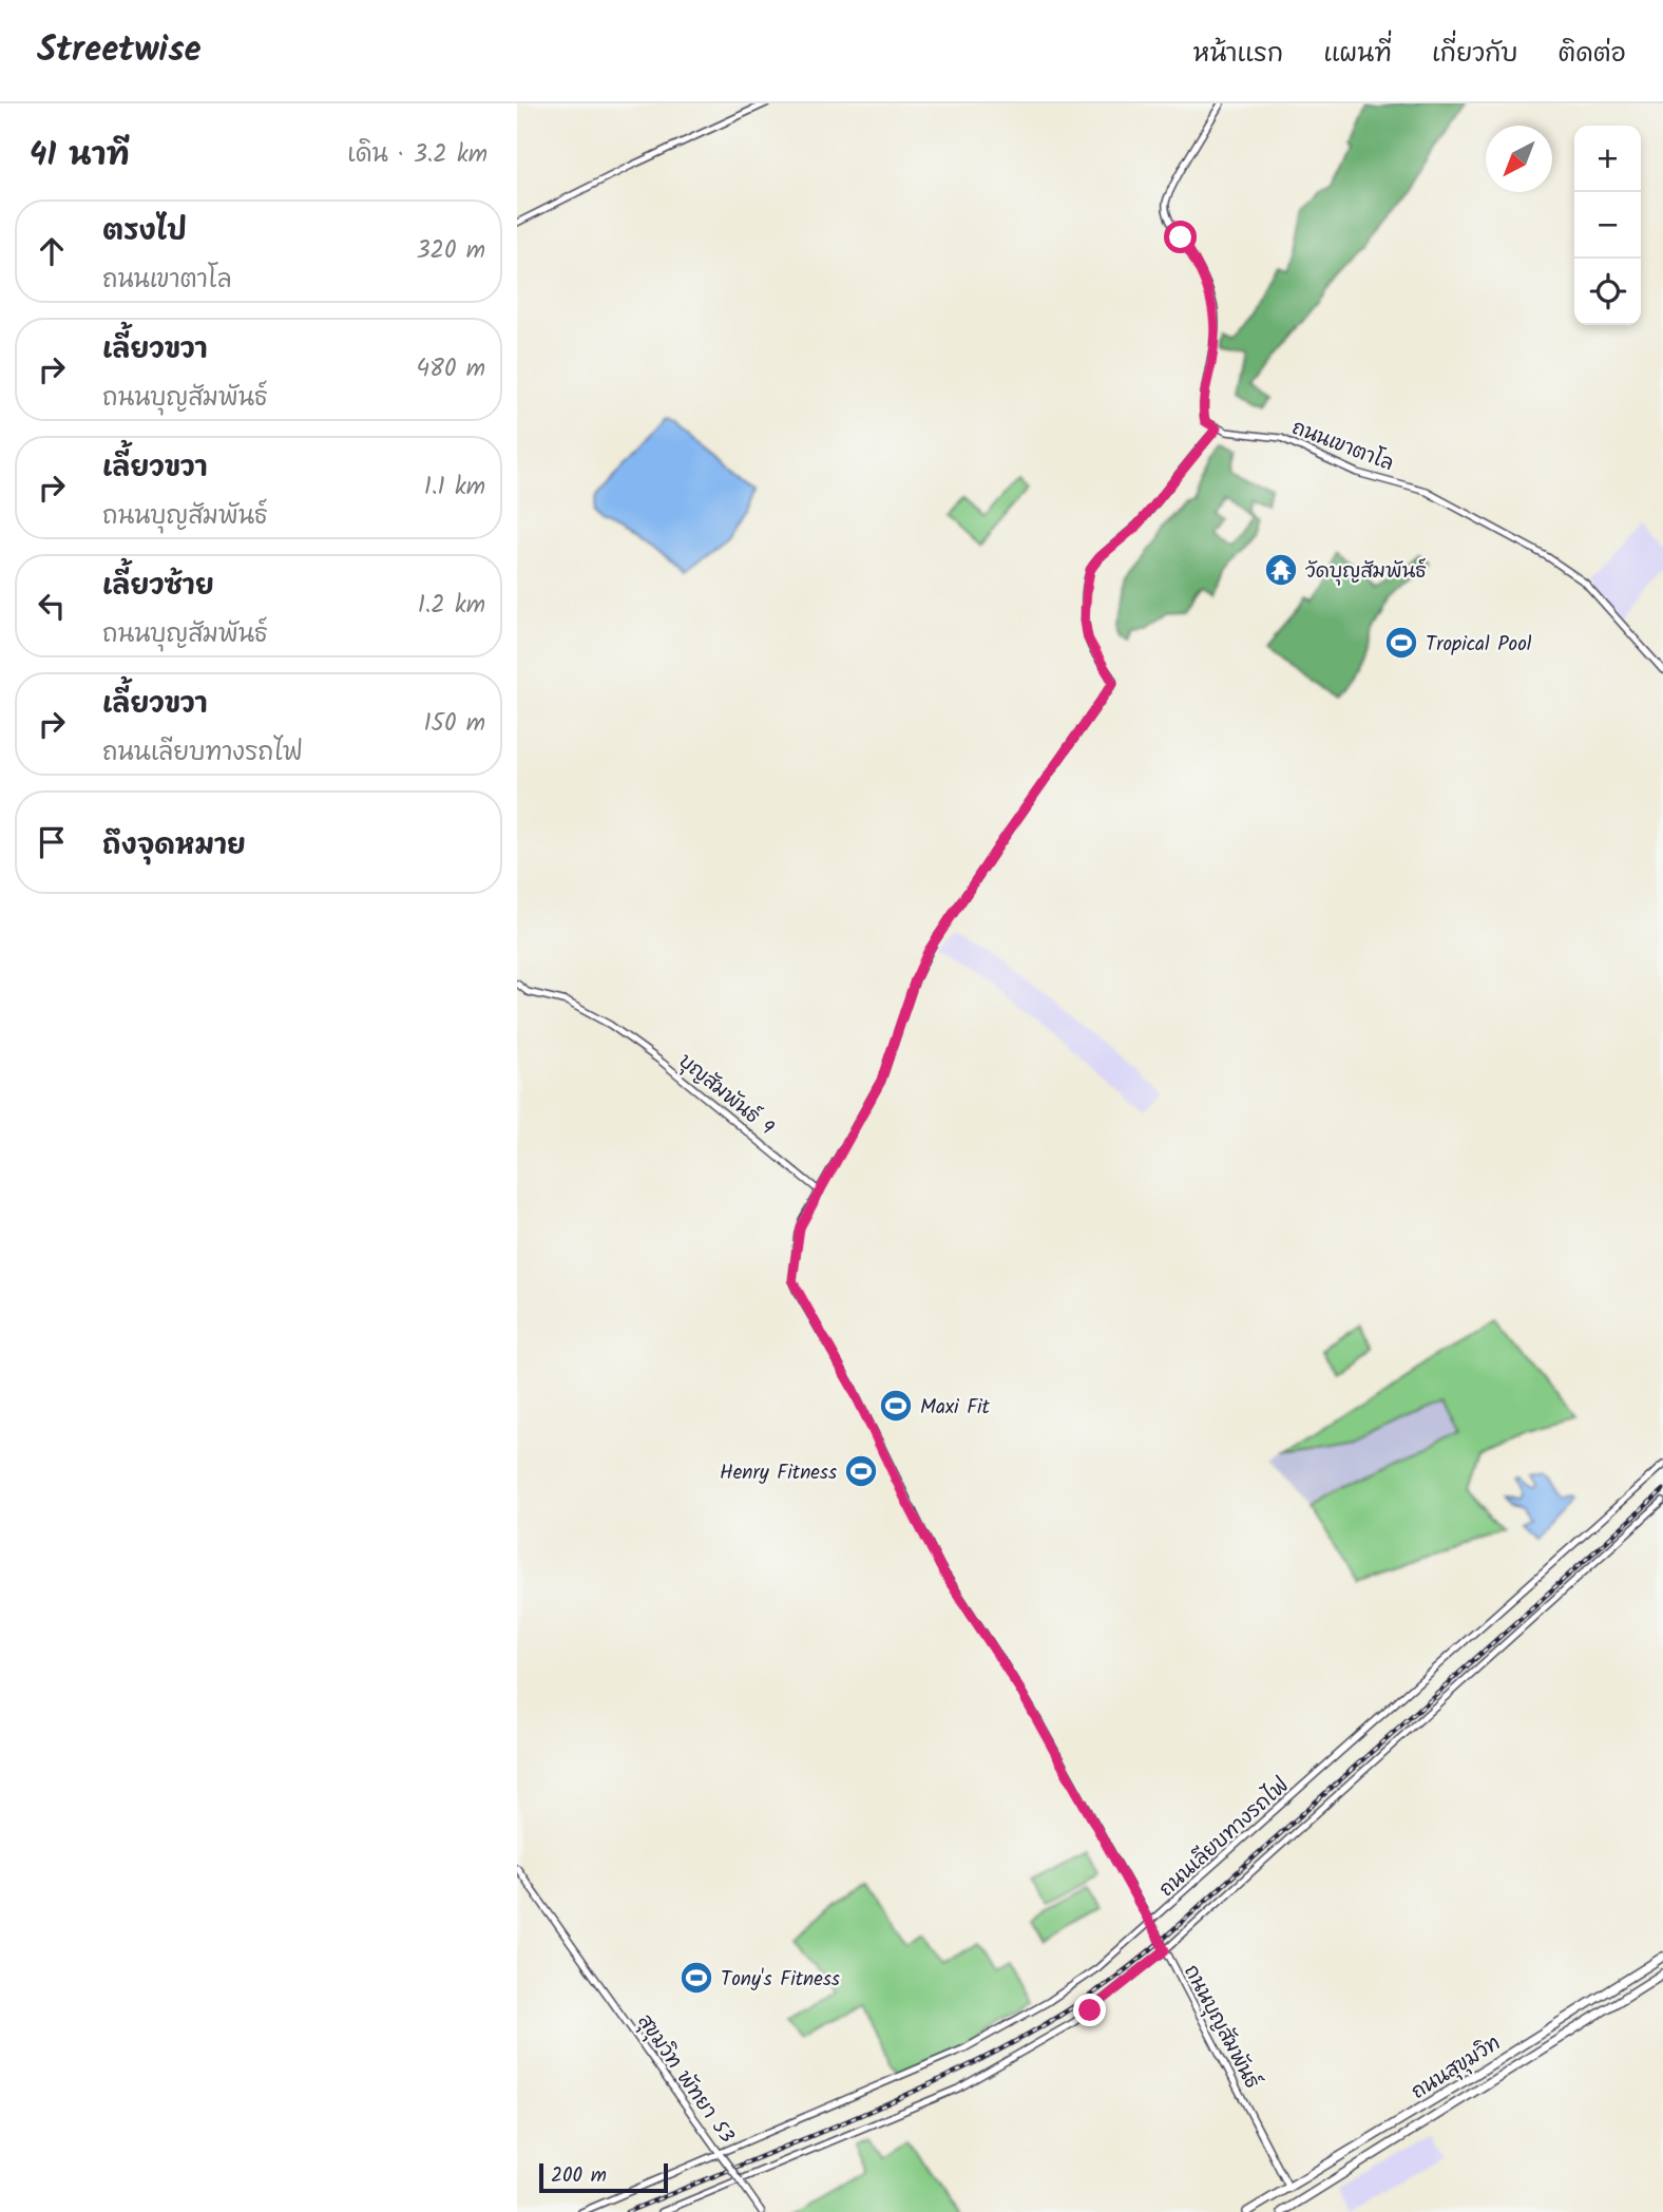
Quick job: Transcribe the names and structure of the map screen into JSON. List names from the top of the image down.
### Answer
{
  "streets": {
    "highway": ["ถนนสุขุมวิท"],
    "street": [
      "ถนนเขาตาโล",
      "บุญสัมพันธ์ 9",
      "ถนนเลียบทางรถไฟ",
      "ถนนบุญสัมพันธ์",
      "สุขุมวิท พัทยา 53"
    ]
  },
  "crossings": [
    ["ถนนเขาตาโล", "ถนนบุญสัมพันธ์"],
    ["บุญสัมพันธ์ 9", "ถนนบุญสัมพันธ์"],
    ["ถนนเลียบทางรถไฟ", "ถนนบุญสัมพันธ์"],
    ["ถนนเลียบทางรถไฟ", "สุขุมวิท พัทยา 53"],
    ["ถนนบุญสัมพันธ์", "ถนนสุขุมวิท"]
  ],
  "places": {
    "temple": ["วัดบุญสัมพันธ์"],
    "sports": [
      "Tropical Pool",
      "Maxi Fit",
      "Henry Fitness",
      "Tony's Fitness"
    ]
  },
  "scale_bar": "200 m",
  "north": "bottom left",
  "page": {
    "header": "Streetwise",
    "nav": [
      "หน้าแรก",
      "แผนที่",
      "เกี่ยวกับ",
      "ติดต่อ"
    ],
    "heading": ["41 นาที", "เดิน · 3.2 km"],
    "map_buttons": ["+", "−"],
    "list": [
      ["ตรงไป", "ถนนเขาตาโล", "320 m"],
      ["เลี้ยวขวา", "ถนนบุญสัมพันธ์", "480 m"],
      ["เลี้ยวขวา", "ถนนบุญสัมพันธ์", "1.1 km"],
      ["เลี้ยวซ้าย", "ถนนบุญสัมพันธ์", "1.2 km"],
      ["เลี้ยวขวา", "ถนนเลียบทางรถไฟ", "150 m"],
      "ถึงจุดหมาย"
    ],
    "scale": "200 m"
  }
}
